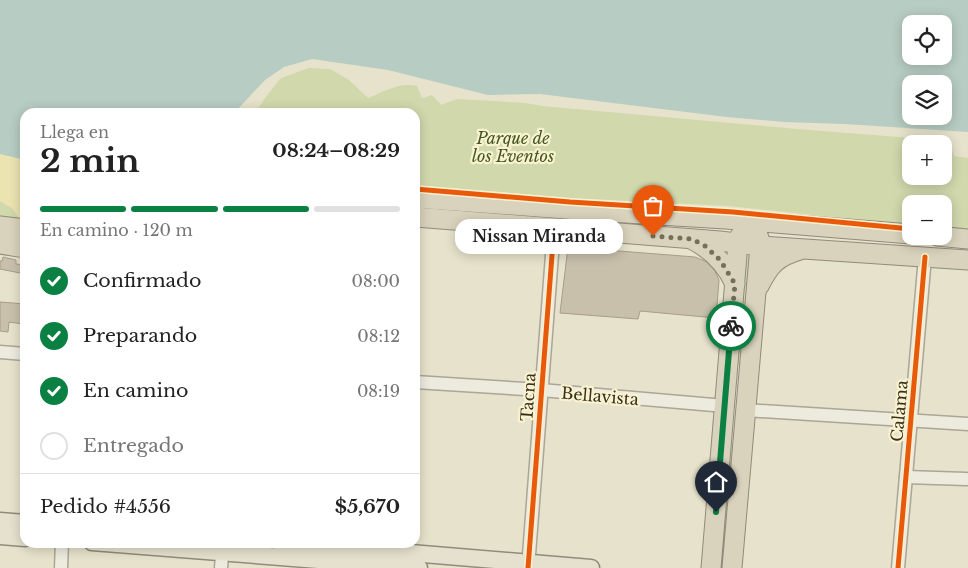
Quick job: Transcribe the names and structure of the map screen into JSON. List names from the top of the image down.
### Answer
{
  "streets": {
    "street": ["Bellavista", "Tacna", "Calama"]
  },
  "crossings": [
    ["Bellavista", "Tacna"]
  ],
  "parks": ["Parque de los Eventos"],
  "places": ["Nissan Miranda"],
  "page": {
    "map_buttons": ["+", "−"],
    "heading": ["2 min", "Llega en", "08:24–08:29"],
    "panel": ["Pedido #4556", "$5,670"],
    "bar": "En camino · 120 m",
    "bubble": "Nissan Miranda",
    "list": [
      ["Confirmado", "08:00"],
      ["Preparando", "08:12"],
      ["En camino", "08:19"],
      "Entregado"
    ]
  }
}
